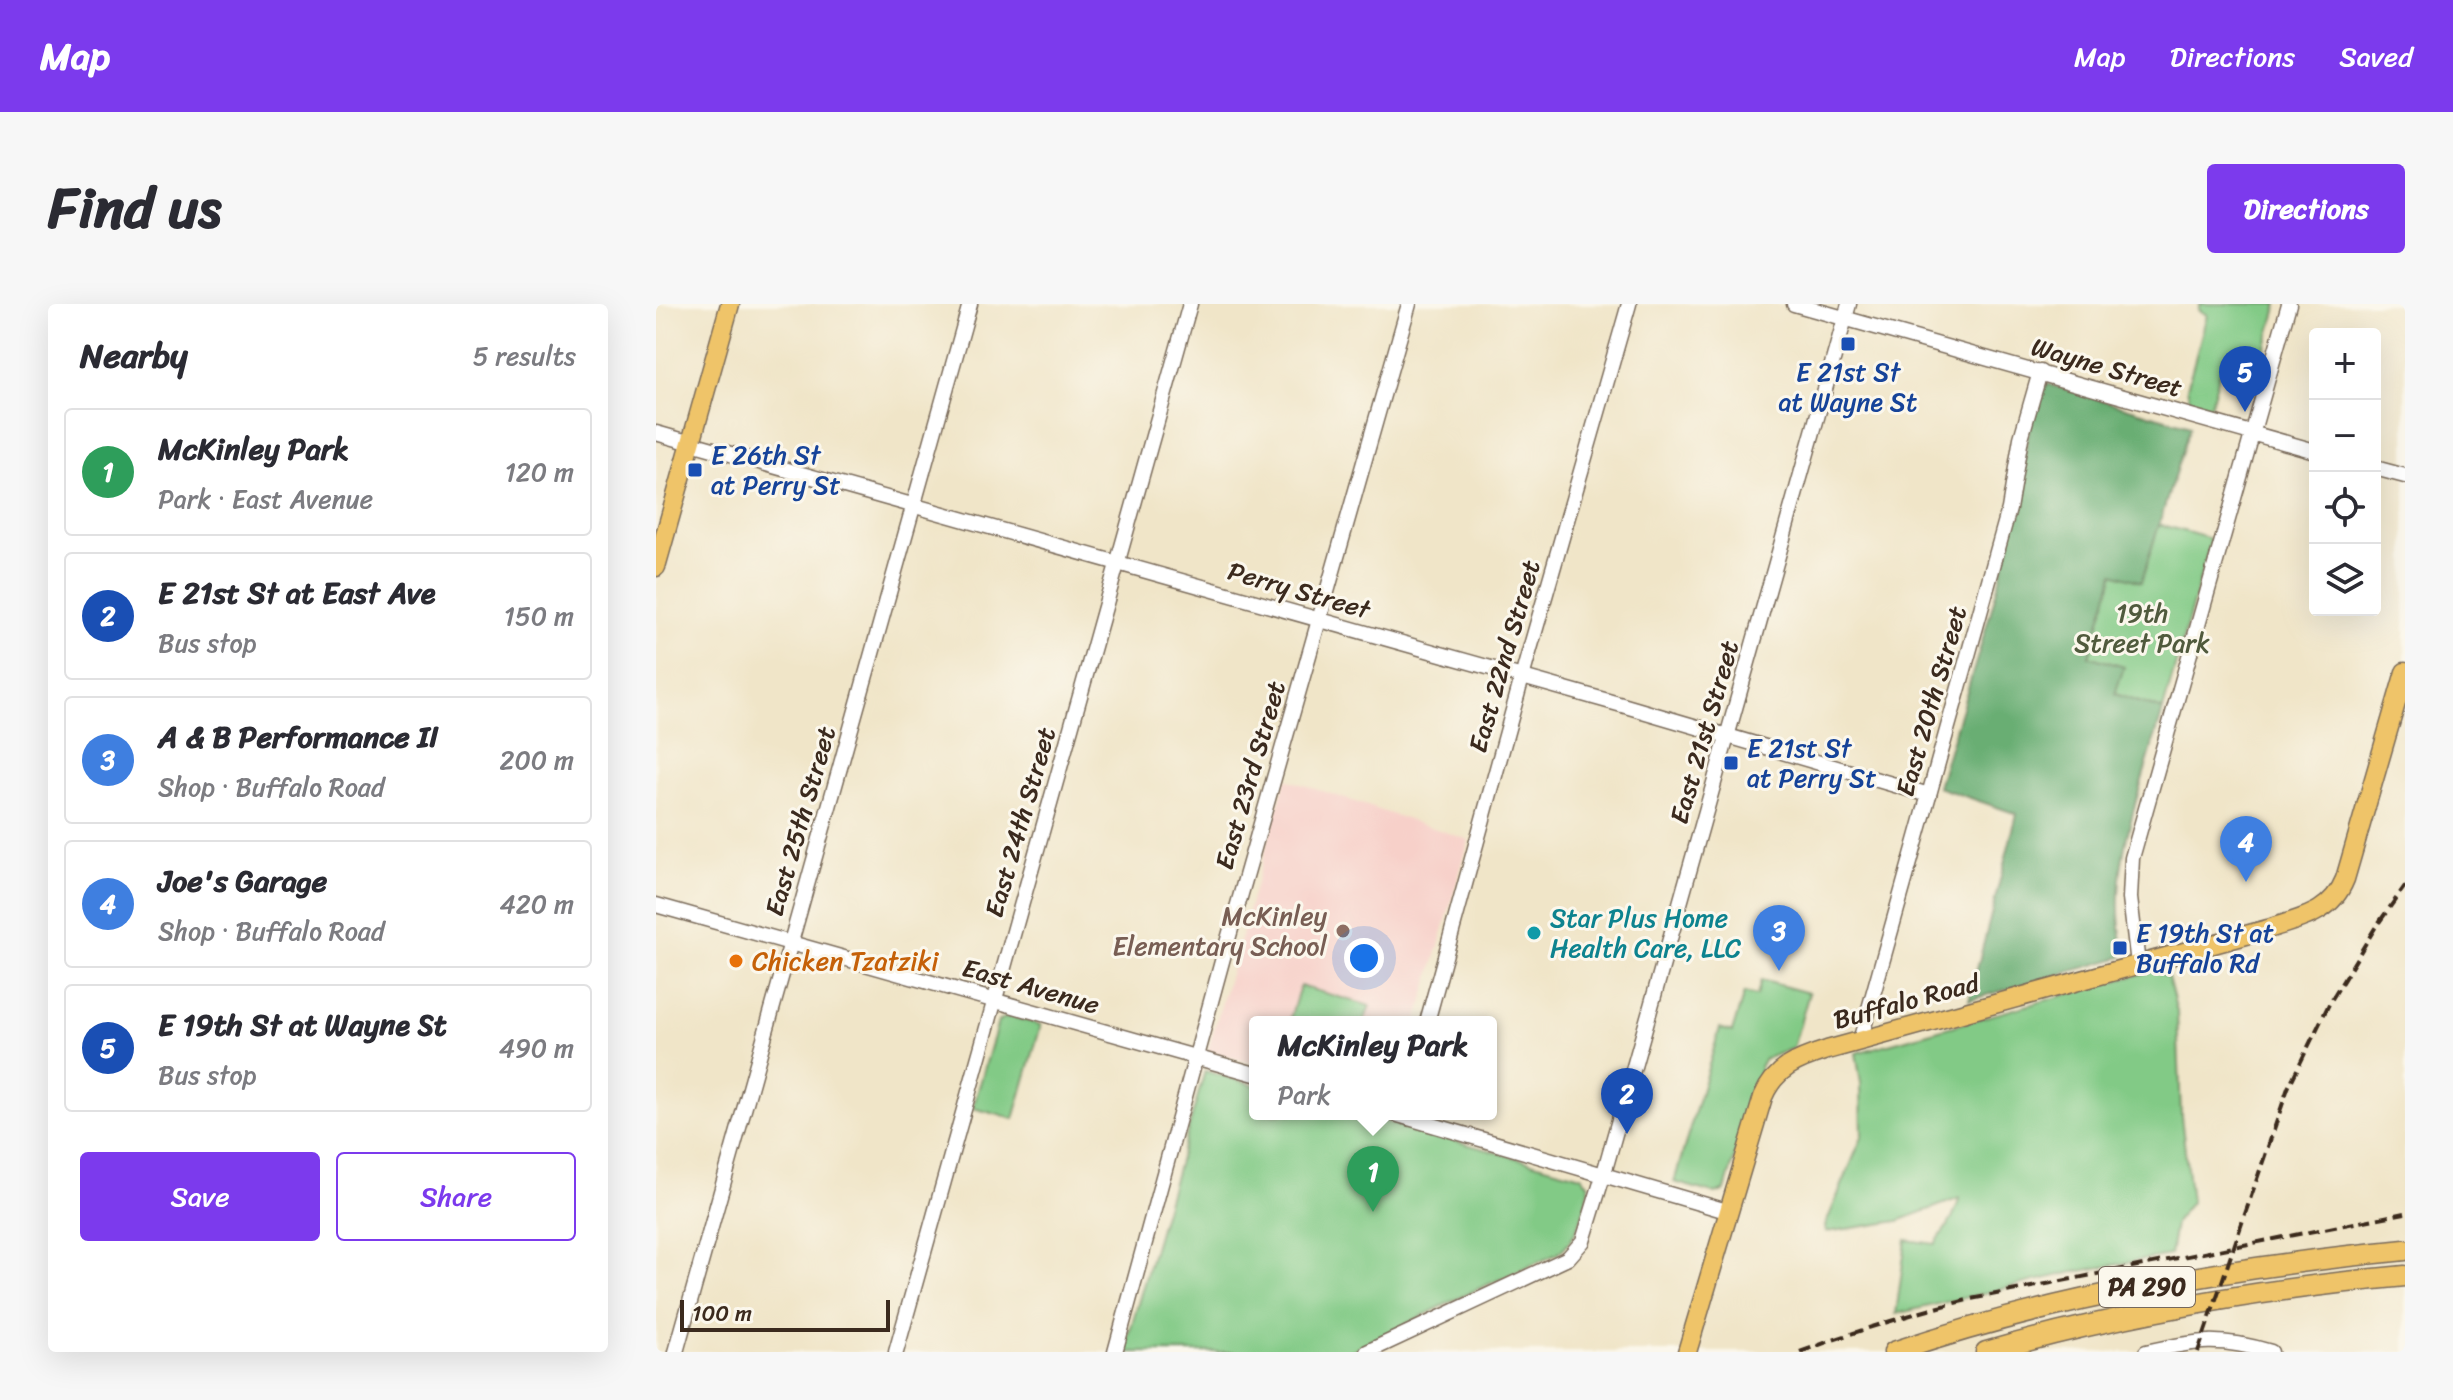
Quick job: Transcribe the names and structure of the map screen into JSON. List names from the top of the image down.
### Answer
{
  "streets": {
    "highway": ["PA 290"],
    "main road": ["Buffalo Road"],
    "street": [
      "Wayne Street",
      "Perry Street",
      "East 22nd Street",
      "East 20th Street",
      "East 21st Street",
      "East 23rd Street",
      "East 25th Street",
      "East 24th Street",
      "East Avenue"
    ]
  },
  "crossings": [
    ["Wayne Street", "East 20th Street"],
    ["Wayne Street", "East 21st Street"],
    ["Perry Street", "East 22nd Street"],
    ["Perry Street", "East 20th Street"],
    ["Perry Street", "East 21st Street"],
    ["Perry Street", "East 23rd Street"],
    ["Perry Street", "East 25th Street"],
    ["Perry Street", "East 24th Street"],
    ["East 20th Street", "Buffalo Road"],
    ["East 23rd Street", "East Avenue"],
    ["East 25th Street", "East Avenue"],
    ["East 24th Street", "East Avenue"]
  ],
  "parks": ["19th Street Park"],
  "places": {
    "transit": [
      "E 21st St at Wayne St",
      "E 26th St at Perry St",
      "E 21st St at Perry St",
      "E 19th St at Buffalo Rd"
    ],
    "other": ["McKinley Elementary School", "Star Plus Home Health Care, LLC", "Chicken Tzatziki"]
  },
  "scale_bar": "100 m",
  "page": {
    "header": "Map",
    "nav": ["Map", "Directions", "Saved"],
    "title": "Find us",
    "buttons": [
      "Directions",
      ["Save", "Share"]
    ],
    "heading": ["Nearby", "5 results"],
    "map_buttons": ["+", "−"],
    "pins": [
      "5",
      "4",
      "3",
      "2",
      "1"
    ],
    "list": [
      {
        "mark": "1",
        "name": "McKinley Park",
        "note": "Park · East Avenue",
        "value": "120 m"
      },
      {
        "mark": "2",
        "name": "E 21st St at East Ave",
        "note": "Bus stop",
        "value": "150 m"
      },
      {
        "mark": "3",
        "name": "A & B Performance II",
        "note": "Shop · Buffalo Road",
        "value": "200 m"
      },
      {
        "mark": "4",
        "name": "Joe's Garage",
        "note": "Shop · Buffalo Road",
        "value": "420 m"
      },
      {
        "mark": "5",
        "name": "E 19th St at Wayne St",
        "note": "Bus stop",
        "value": "490 m"
      }
    ],
    "popup": ["McKinley Park", "Park"],
    "scale": "100 m"
  }
}
